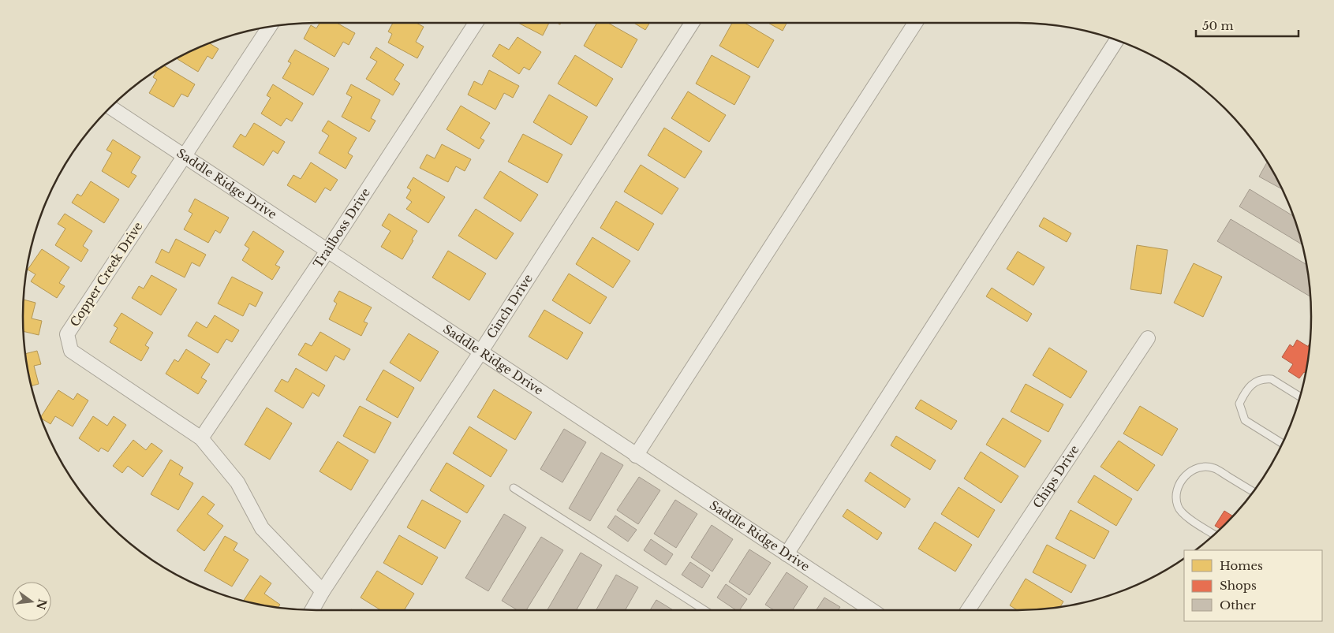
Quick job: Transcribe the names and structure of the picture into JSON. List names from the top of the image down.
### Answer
{
  "streets": {
    "street": [
      "Saddle Ridge Drive",
      "Trailboss Drive",
      "Copper Creek Drive",
      "Cinch Drive",
      "Chips Drive"
    ]
  },
  "crossings": [
    ["Saddle Ridge Drive", "Trailboss Drive"],
    ["Saddle Ridge Drive", "Copper Creek Drive"],
    ["Saddle Ridge Drive", "Cinch Drive"],
    ["Trailboss Drive", "Copper Creek Drive"],
    ["Copper Creek Drive", "Cinch Drive"]
  ],
  "legend": ["Homes", "Shops", "Other"],
  "scale_bar": "50 m",
  "north": "right"
}
